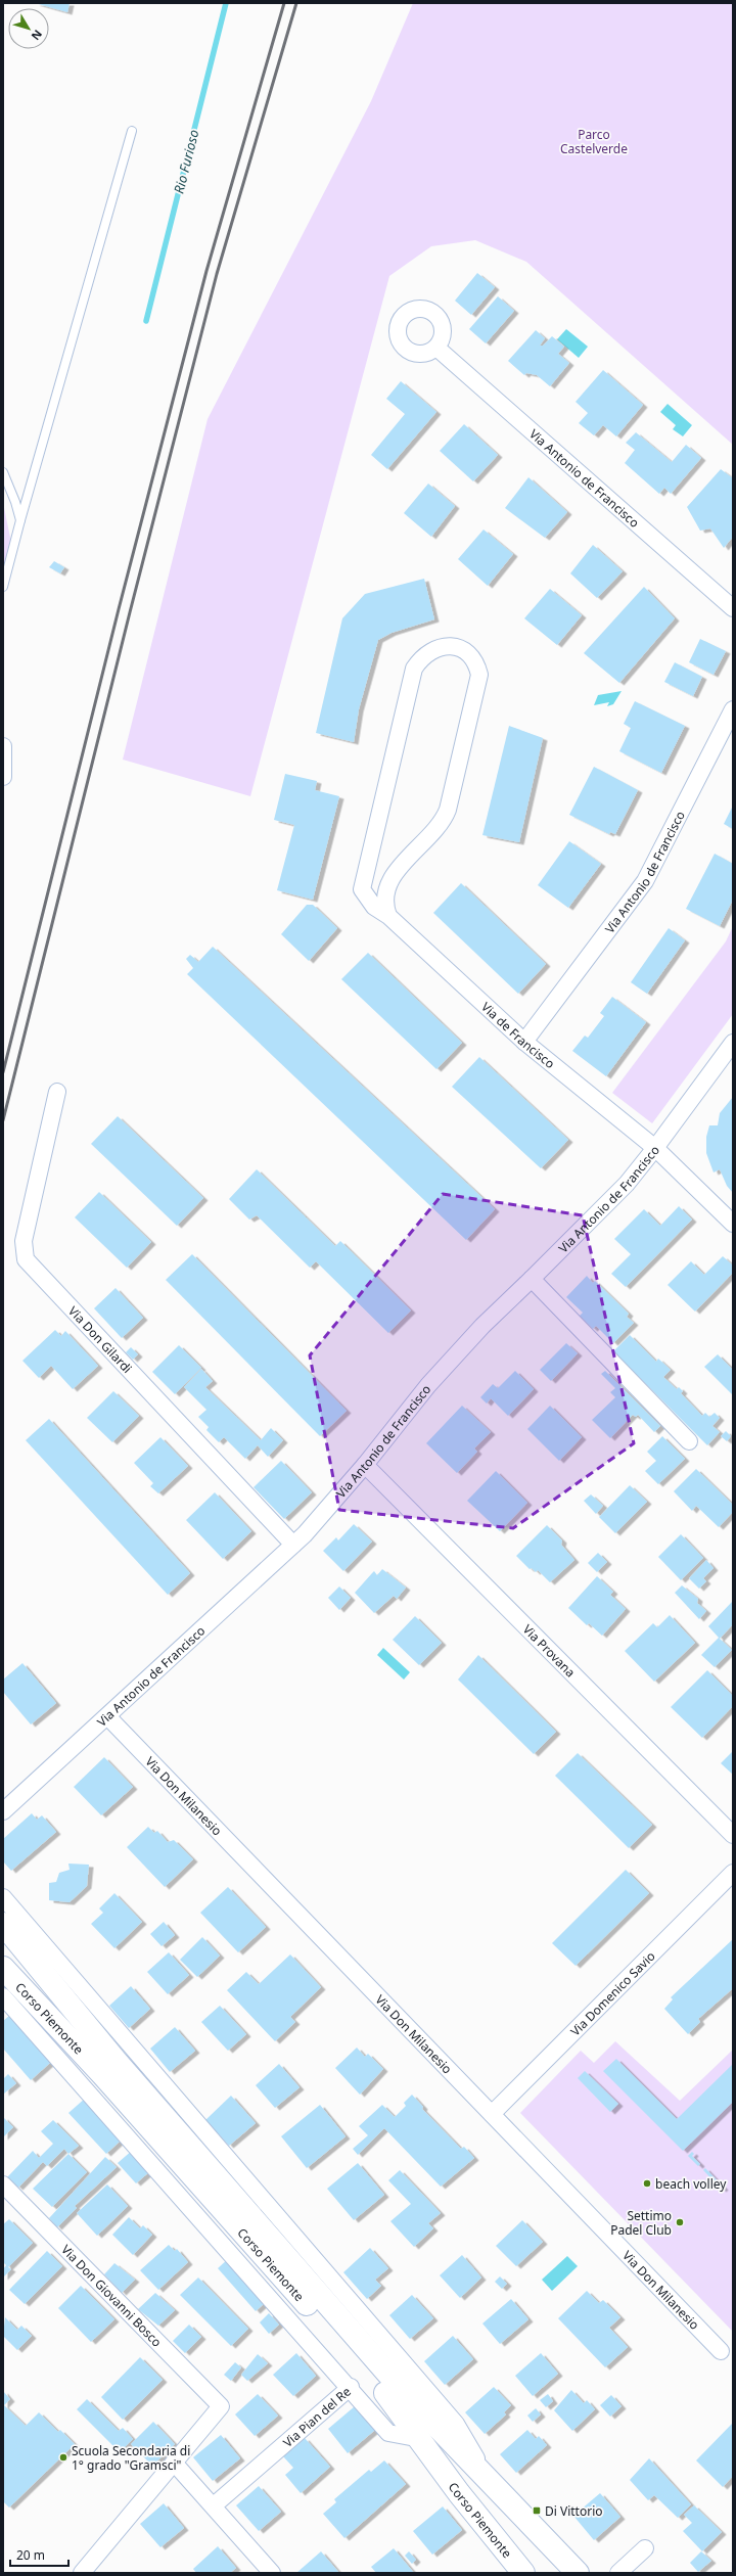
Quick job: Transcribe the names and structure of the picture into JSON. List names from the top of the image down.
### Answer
{
  "streets": {
    "main road": ["Corso Piemonte"],
    "street": [
      "Via Antonio de Francisco",
      "Via de Francisco",
      "Via Don Gilardi",
      "Via Provana",
      "Via Don Milanesio",
      "Via Domenico Savio",
      "Via Don Giovanni Bosco",
      "Via Pian del Re"
    ]
  },
  "crossings": [
    ["Via Antonio de Francisco", "Via de Francisco"],
    ["Via Antonio de Francisco", "Via Don Gilardi"],
    ["Via Antonio de Francisco", "Via Provana"],
    ["Via Antonio de Francisco", "Via Don Milanesio"],
    ["Via Don Milanesio", "Via Domenico Savio"],
    ["Corso Piemonte", "Via Pian del Re"]
  ],
  "water": ["Rio Furioso"],
  "parks": ["Parco Castelverde"],
  "places": {
    "other": ["beach volley", "Settimo Padel Club", "Scuola Secondaria di 1° grado \"Gramsci\""],
    "transit": ["Di Vittorio"]
  },
  "scale_bar": "20 m",
  "north": "bottom right"
}
